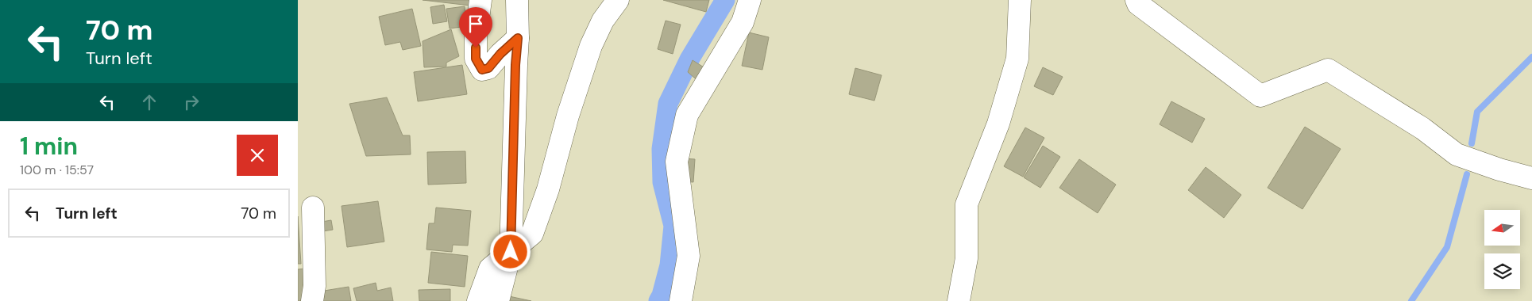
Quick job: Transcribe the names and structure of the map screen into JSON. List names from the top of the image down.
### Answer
{
  "north": "left",
  "page": {
    "turn": ["70 m", "Turn left"],
    "heading": ["1 min", "100 m · 15:57"],
    "list": [
      {
        "name": "Turn left",
        "value": "70 m"
      }
    ]
  }
}
